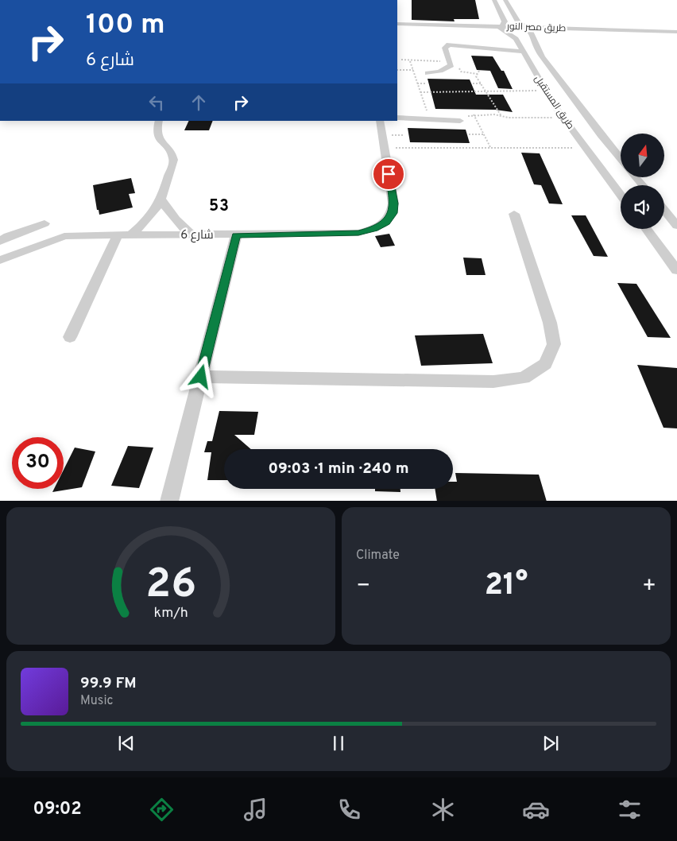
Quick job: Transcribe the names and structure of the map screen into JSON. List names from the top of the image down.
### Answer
{
  "streets": {
    "street": ["طريق مصر النور", "طريق المستقبل", "شارع 6"]
  },
  "crossings": [
    ["طريق مصر النور", "طريق المستقبل"]
  ],
  "districts": ["53"],
  "north": "top",
  "page": {
    "turn": ["100 m", "شارع 6"],
    "limit": "30",
    "trip": "09:03 · 1 min · 240 m",
    "tile": "Climate",
    "heat": ["−", "21°", "+"],
    "song": ["99.9 FM", "Music"],
    "tabs": "09:02",
    "gauge": ["26", "km/h"]
  }
}
